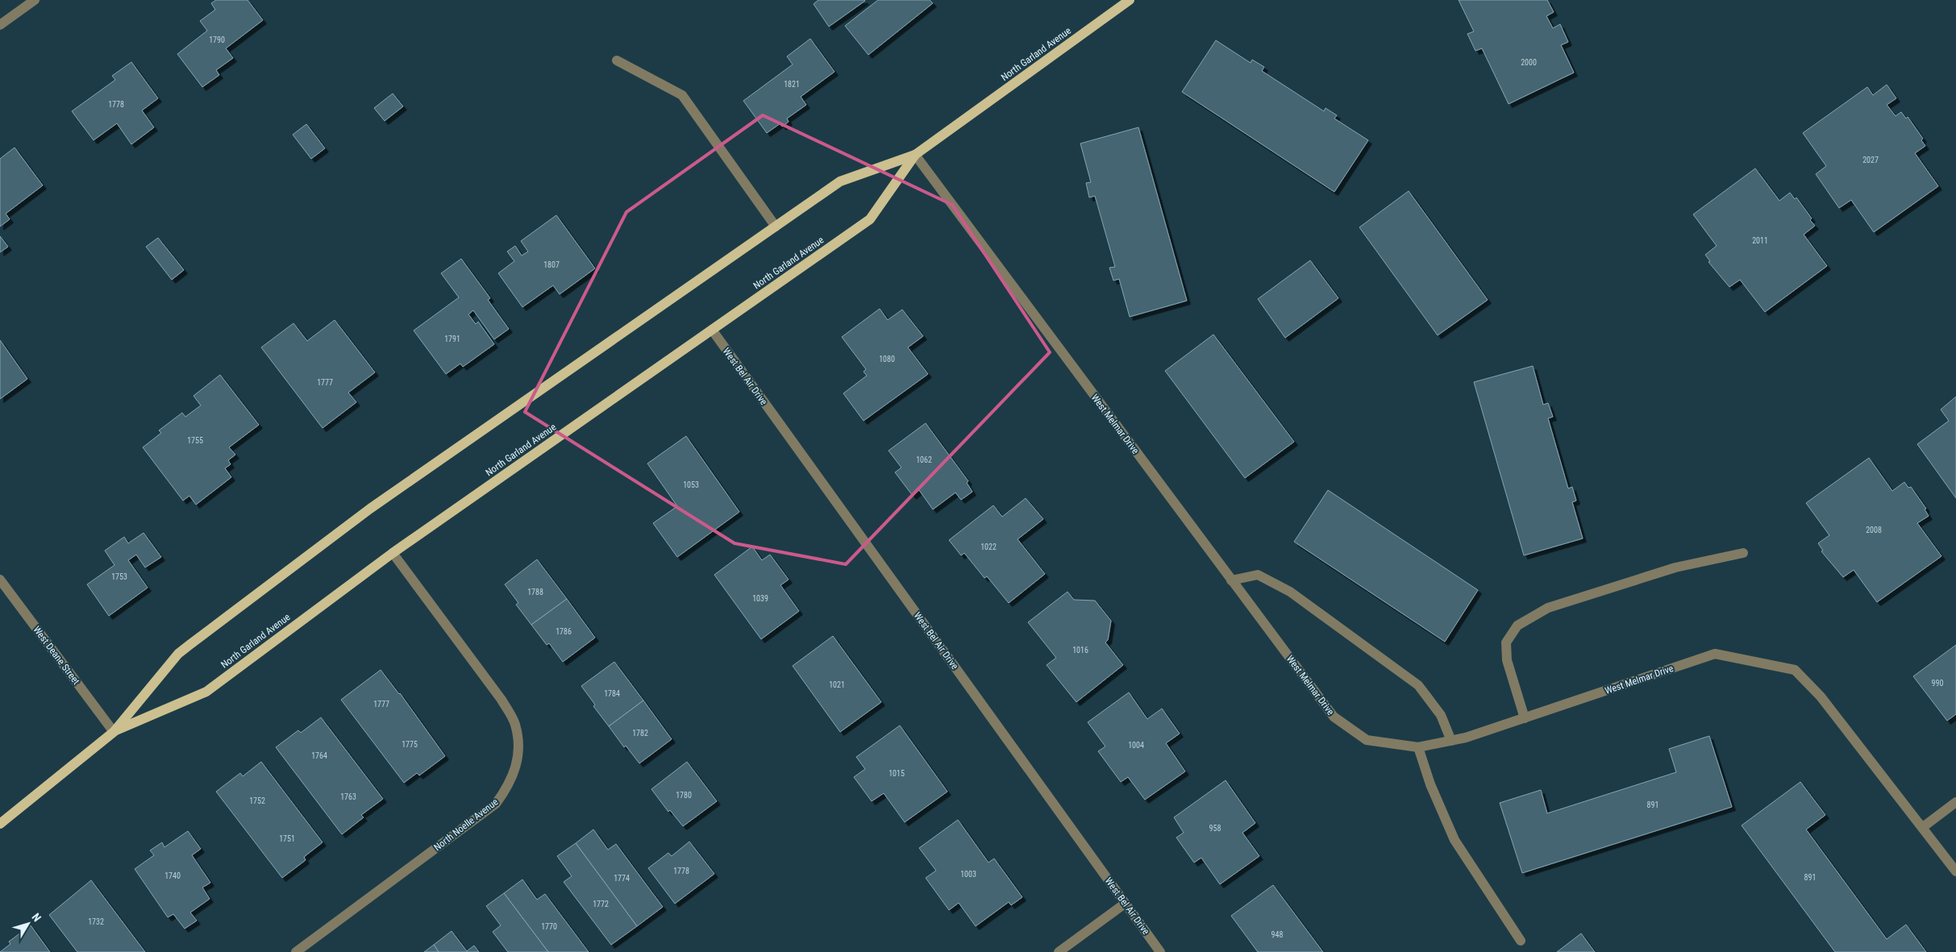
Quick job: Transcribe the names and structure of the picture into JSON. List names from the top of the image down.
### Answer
{
  "streets": {
    "main road": ["North Garland Avenue"],
    "street": [
      "West Bel Air Drive",
      "West Melmar Drive",
      "West Deane Street",
      "North Noelle Avenue"
    ]
  },
  "crossings": [
    ["North Garland Avenue", "West Bel Air Drive"],
    ["North Garland Avenue", "West Melmar Drive"],
    ["North Garland Avenue", "West Deane Street"],
    ["North Garland Avenue", "North Noelle Avenue"]
  ],
  "house_numbers": [
    "1790",
    "2000",
    "1821",
    "1778",
    "2027",
    "2011",
    "1807",
    "1791",
    "1080",
    "1777",
    "1755",
    "1062",
    "1053",
    "2008",
    "1022",
    "1753",
    "1788",
    "1039",
    "1786",
    "1016",
    "990",
    "1021",
    "1784",
    "1777",
    "1782",
    "1775",
    "1004",
    "1764",
    "1015",
    "1780",
    "1763",
    "1752",
    "891",
    "958",
    "1751",
    "1778",
    "1003",
    "1740",
    "891",
    "1774",
    "1772",
    "1732",
    "1770",
    "948"
  ],
  "north": "top right"
}
